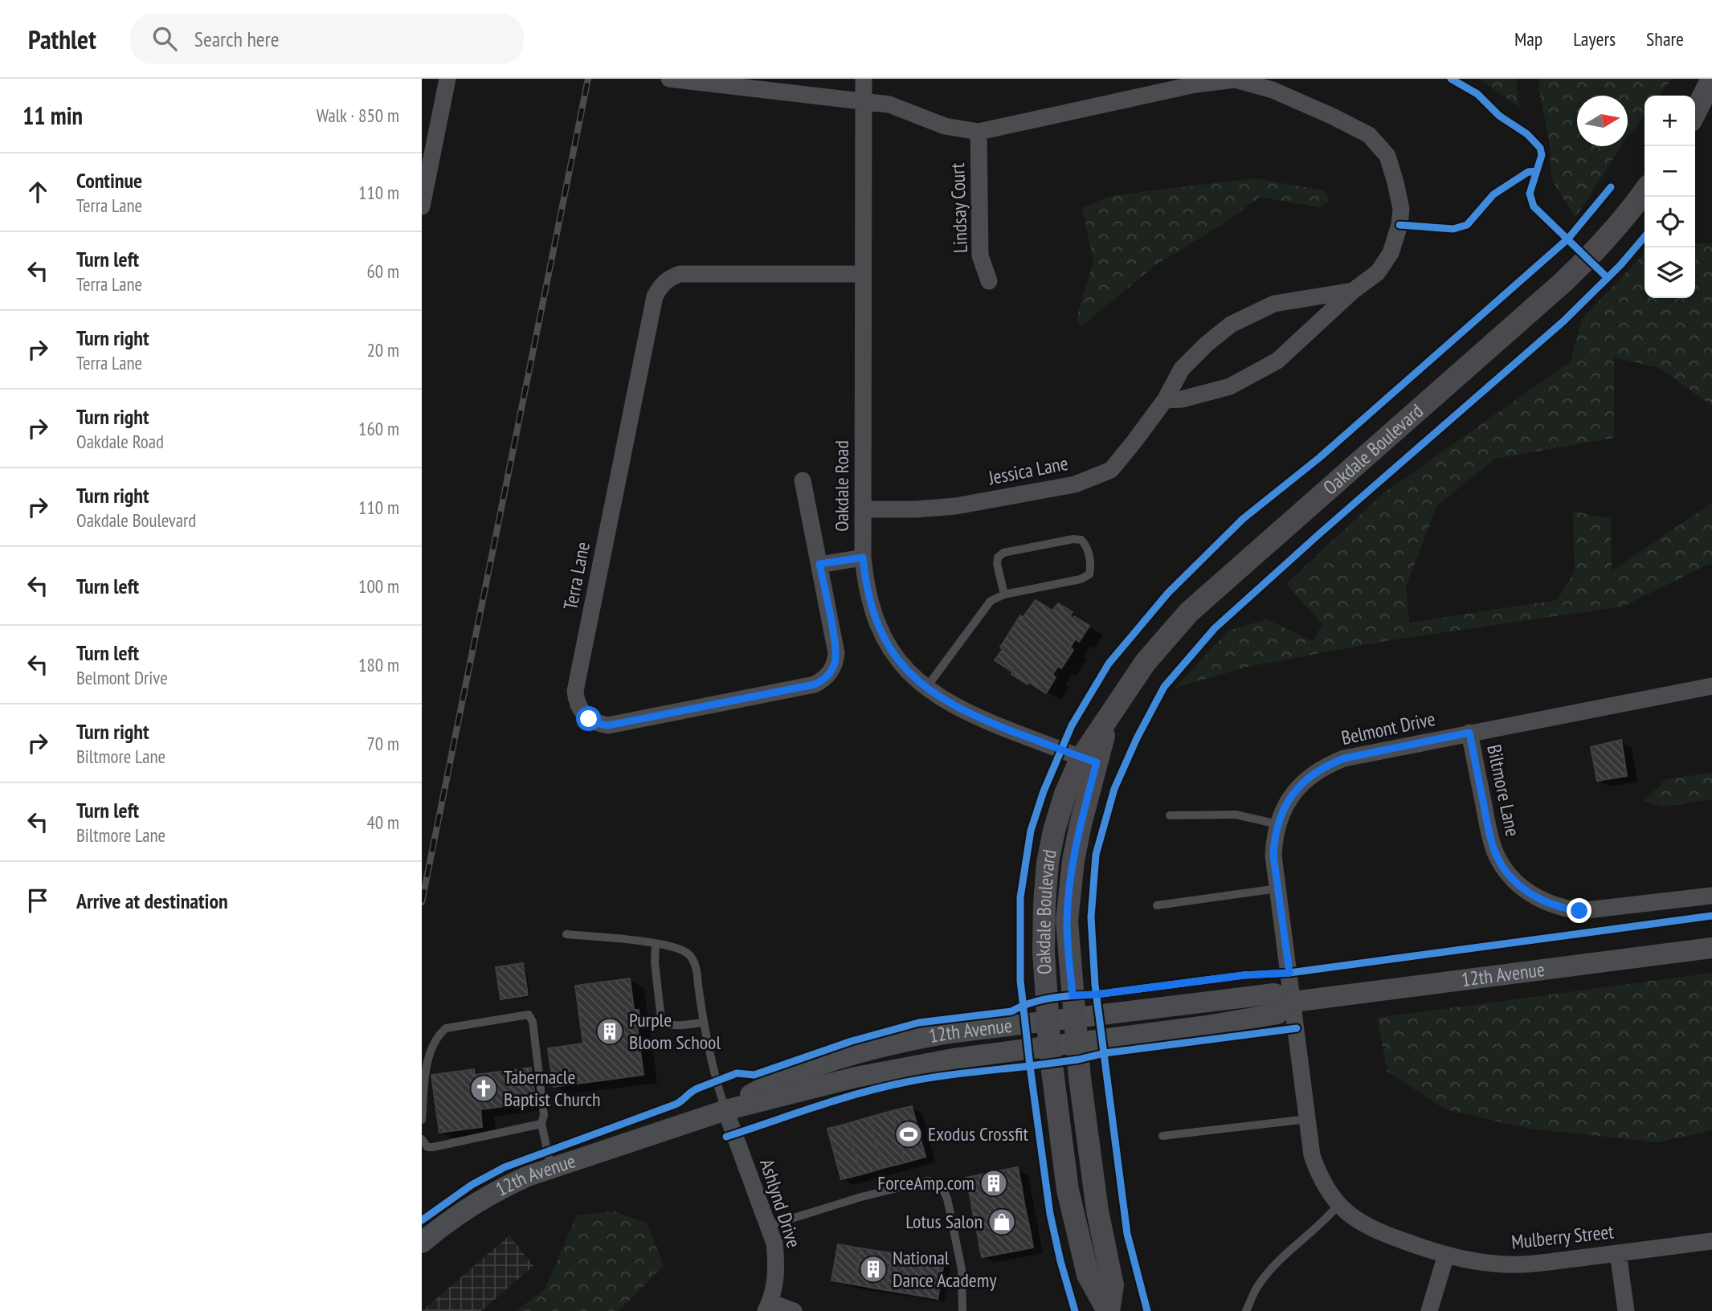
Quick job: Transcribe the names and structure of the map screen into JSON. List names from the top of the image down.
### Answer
{
  "streets": {
    "main road": ["Oakdale Boulevard"],
    "street": [
      "Lindsay Court",
      "Jessica Lane",
      "Oakdale Road",
      "Terra Lane",
      "Belmont Drive",
      "Biltmore Lane",
      "12th Avenue",
      "Ashlynd Drive",
      "Mulberry Street"
    ]
  },
  "crossings": [
    ["Lindsay Court", "Jessica Lane"],
    ["Oakdale Boulevard", "Oakdale Road"],
    ["Oakdale Boulevard", "12th Avenue"],
    ["Jessica Lane", "Oakdale Road"],
    ["Oakdale Road", "Terra Lane"],
    ["Belmont Drive", "Biltmore Lane"],
    ["Belmont Drive", "12th Avenue"],
    ["Belmont Drive", "Mulberry Street"],
    ["12th Avenue", "Ashlynd Drive"],
    ["12th Avenue", "Mulberry Street"]
  ],
  "places": {
    "building": ["Purple Bloom School", "ForceAmp.com", "National Dance Academy"],
    "church": ["Tabernacle Baptist Church"],
    "sports": ["Exodus Crossfit"],
    "shop": ["Lotus Salon"]
  },
  "north": "right",
  "page": {
    "header": "Pathlet",
    "search": "Search here",
    "nav": ["Map", "Layers", "Share"],
    "heading": ["11 min", "Walk · 850 m"],
    "map_buttons": ["+", "−"],
    "list": [
      ["Continue", "Terra Lane", "110 m"],
      ["Turn left", "Terra Lane", "60 m"],
      ["Turn right", "Terra Lane", "20 m"],
      ["Turn right", "Oakdale Road", "160 m"],
      ["Turn right", "Oakdale Boulevard", "110 m"],
      ["Turn left", "100 m"],
      ["Turn left", "Belmont Drive", "180 m"],
      ["Turn right", "Biltmore Lane", "70 m"],
      ["Turn left", "Biltmore Lane", "40 m"],
      "Arrive at destination"
    ]
  }
}
